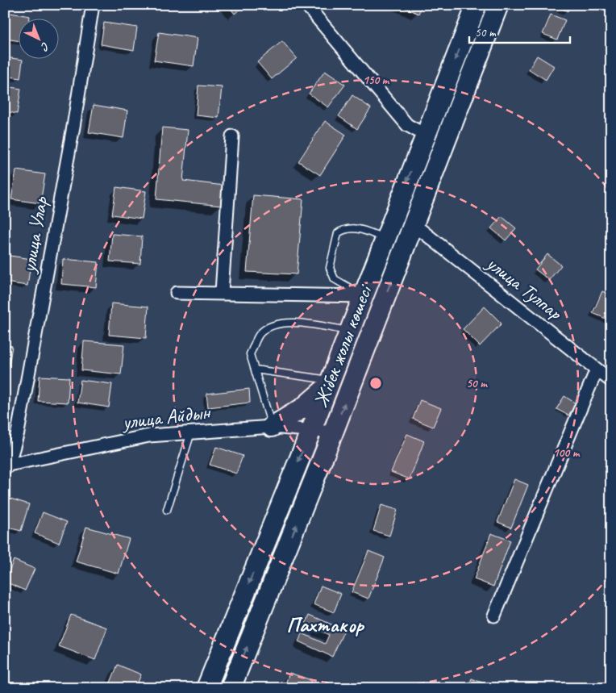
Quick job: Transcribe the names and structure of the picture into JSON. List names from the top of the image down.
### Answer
{
  "streets": {
    "main road": ["Жібек жолы көшесі"],
    "street": ["улица Улар", "улица Тулпар", "улица Айдын"]
  },
  "crossings": [
    ["улица Улар", "улица Айдын"],
    ["улица Тулпар", "Жібек жолы көшесі"],
    ["Жібек жолы көшесі", "улица Айдын"]
  ],
  "districts": ["Пахтакор"],
  "scale_bar": "50 m",
  "north": "bottom right",
  "rings": ["150 m", "50 m", "100 m"]
}
